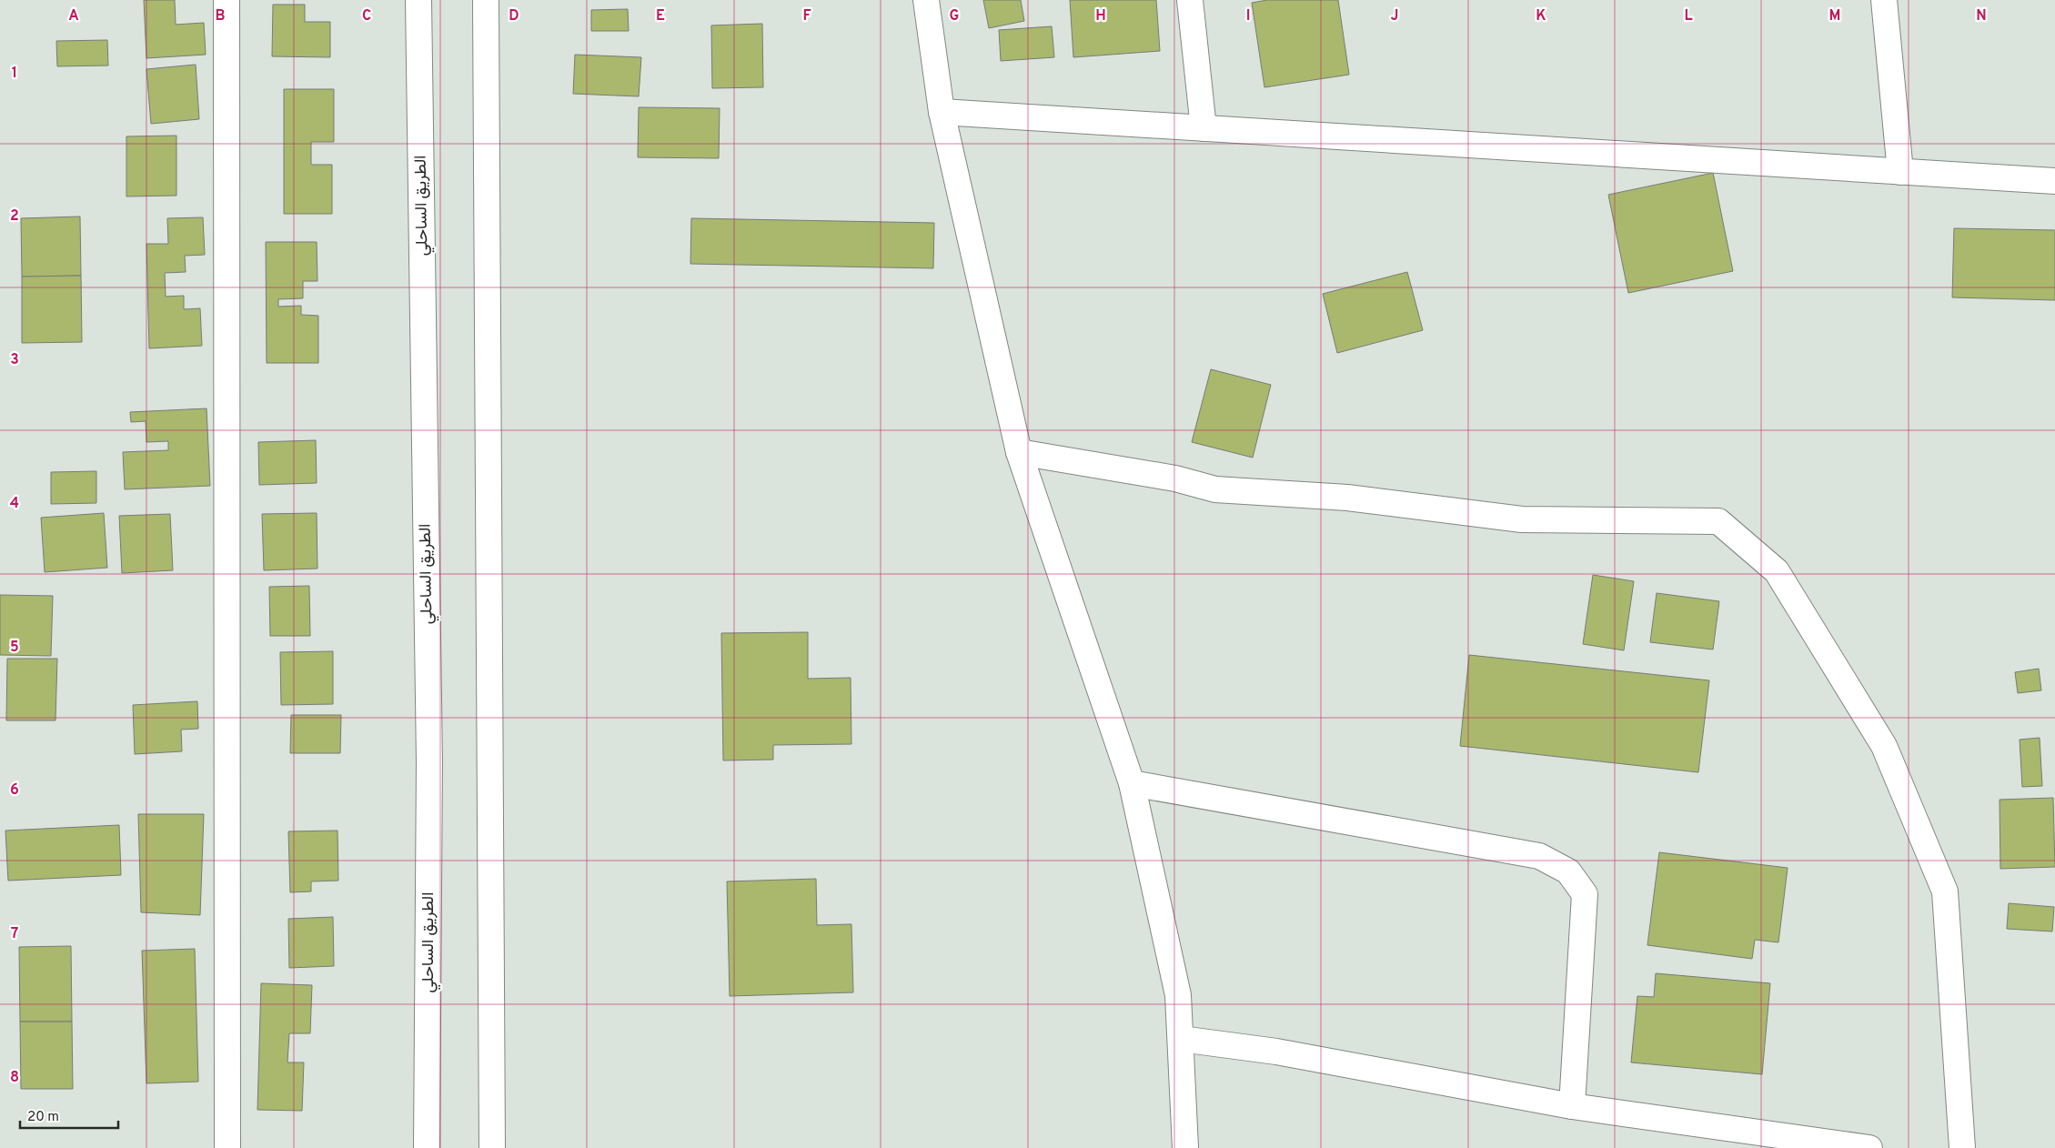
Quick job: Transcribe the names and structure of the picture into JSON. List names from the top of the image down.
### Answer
{
  "streets": {
    "main road": ["الطريق الساحلي"]
  },
  "scale_bar": "20 m",
  "grid": {
    "columns": [
      "A",
      "B",
      "C",
      "D",
      "E",
      "F",
      "G",
      "H",
      "I",
      "J",
      "K",
      "L",
      "M",
      "N"
    ],
    "rows": [
      "1",
      "2",
      "3",
      "4",
      "5",
      "6",
      "7",
      "8"
    ]
  }
}
